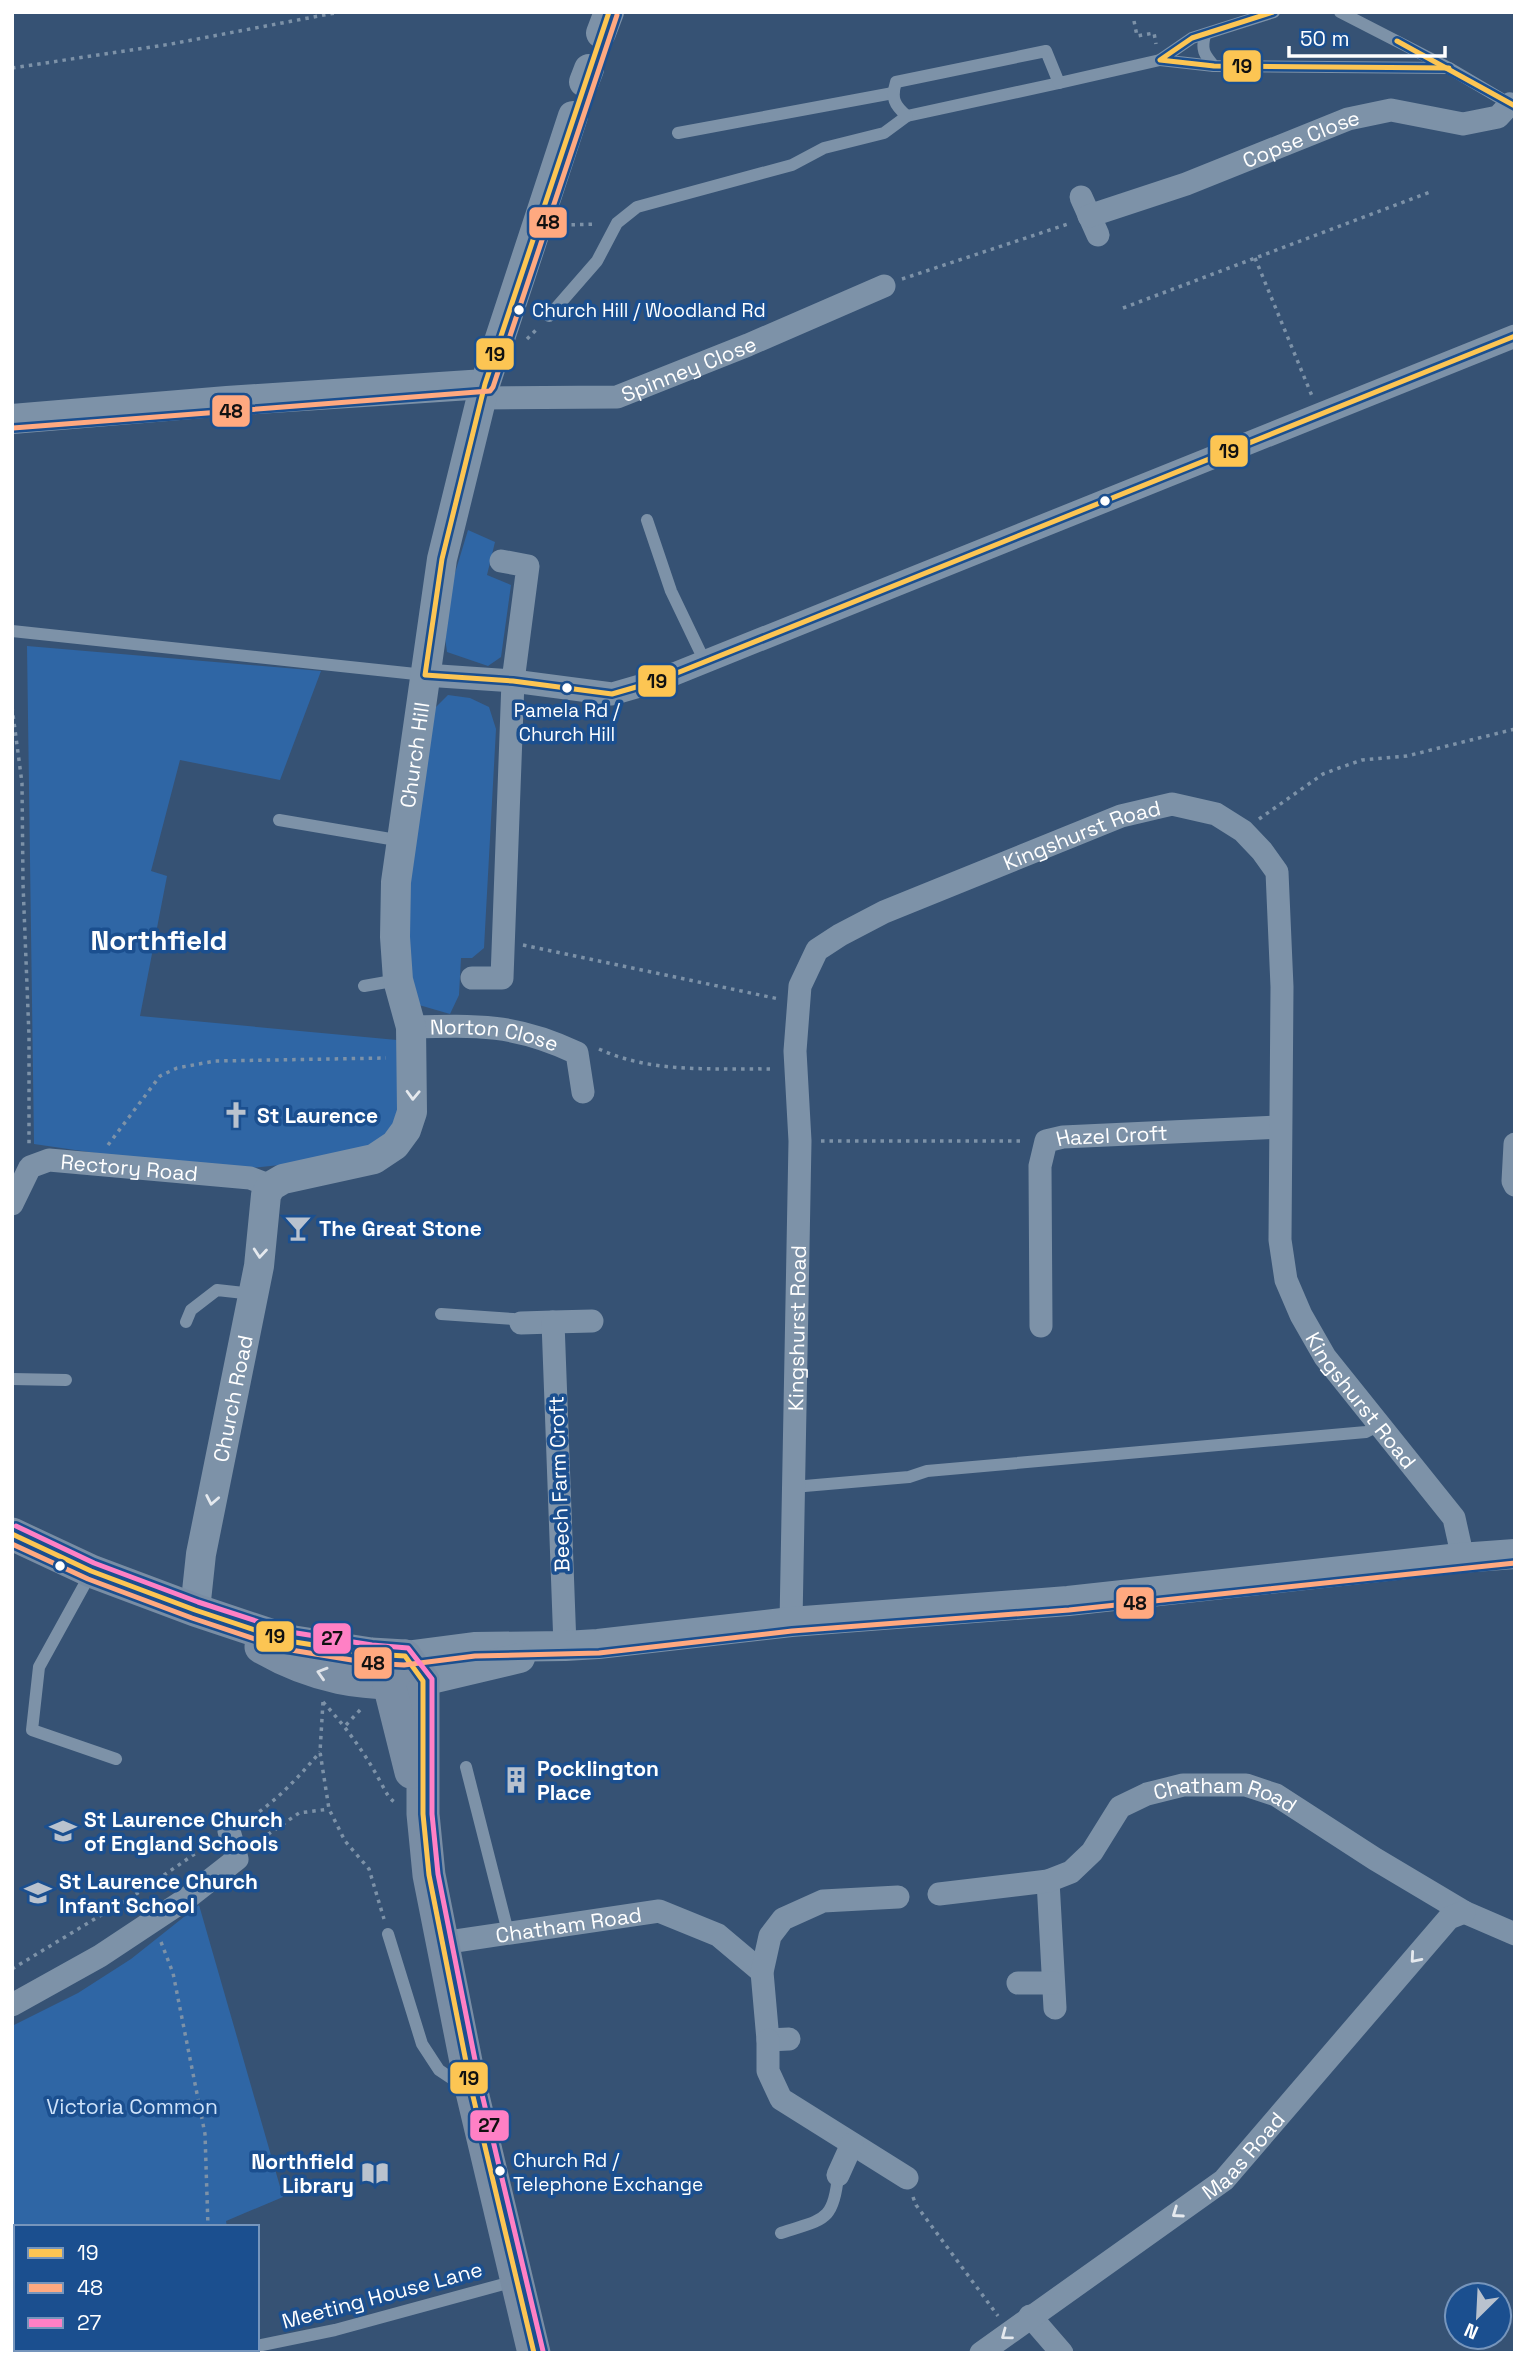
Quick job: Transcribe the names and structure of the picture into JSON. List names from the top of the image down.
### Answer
{
  "streets": {
    "street": [
      "Copse Close",
      "Spinney Close",
      "Church Hill",
      "Kingshurst Road",
      "Norton Close",
      "Hazel Croft",
      "Rectory Road",
      "Church Road",
      "Beech Farm Croft",
      "Chatham Road",
      "Maas Road"
    ],
    "lane": ["Meeting House Lane"]
  },
  "crossings": [
    ["Spinney Close", "Church Hill"],
    ["Church Hill", "Norton Close"],
    ["Church Hill", "Rectory Road"],
    ["Church Hill", "Church Road"],
    ["Kingshurst Road", "Hazel Croft"],
    ["Rectory Road", "Church Road"],
    ["Chatham Road", "Maas Road"]
  ],
  "one_way": ["Church Road", "Maas Road"],
  "districts": ["Northfield"],
  "parks": ["Victoria Common"],
  "places": {
    "other": ["Church Hill / Woodland Rd", "Pamela Rd / Church Hill", "Church Rd / Telephone Exchange"],
    "church": ["St Laurence"],
    "bar": ["The Great Stone"],
    "building": ["Pocklington Place"],
    "school or university": ["St Laurence Church of England Schools", "St Laurence Church Infant School"],
    "library": ["Northfield Library"]
  },
  "lines": ["transit line 19", "transit line 48", "transit line 27"],
  "legend": ["19", "48", "27"],
  "scale_bar": "50 m",
  "north": "bottom left"
}
